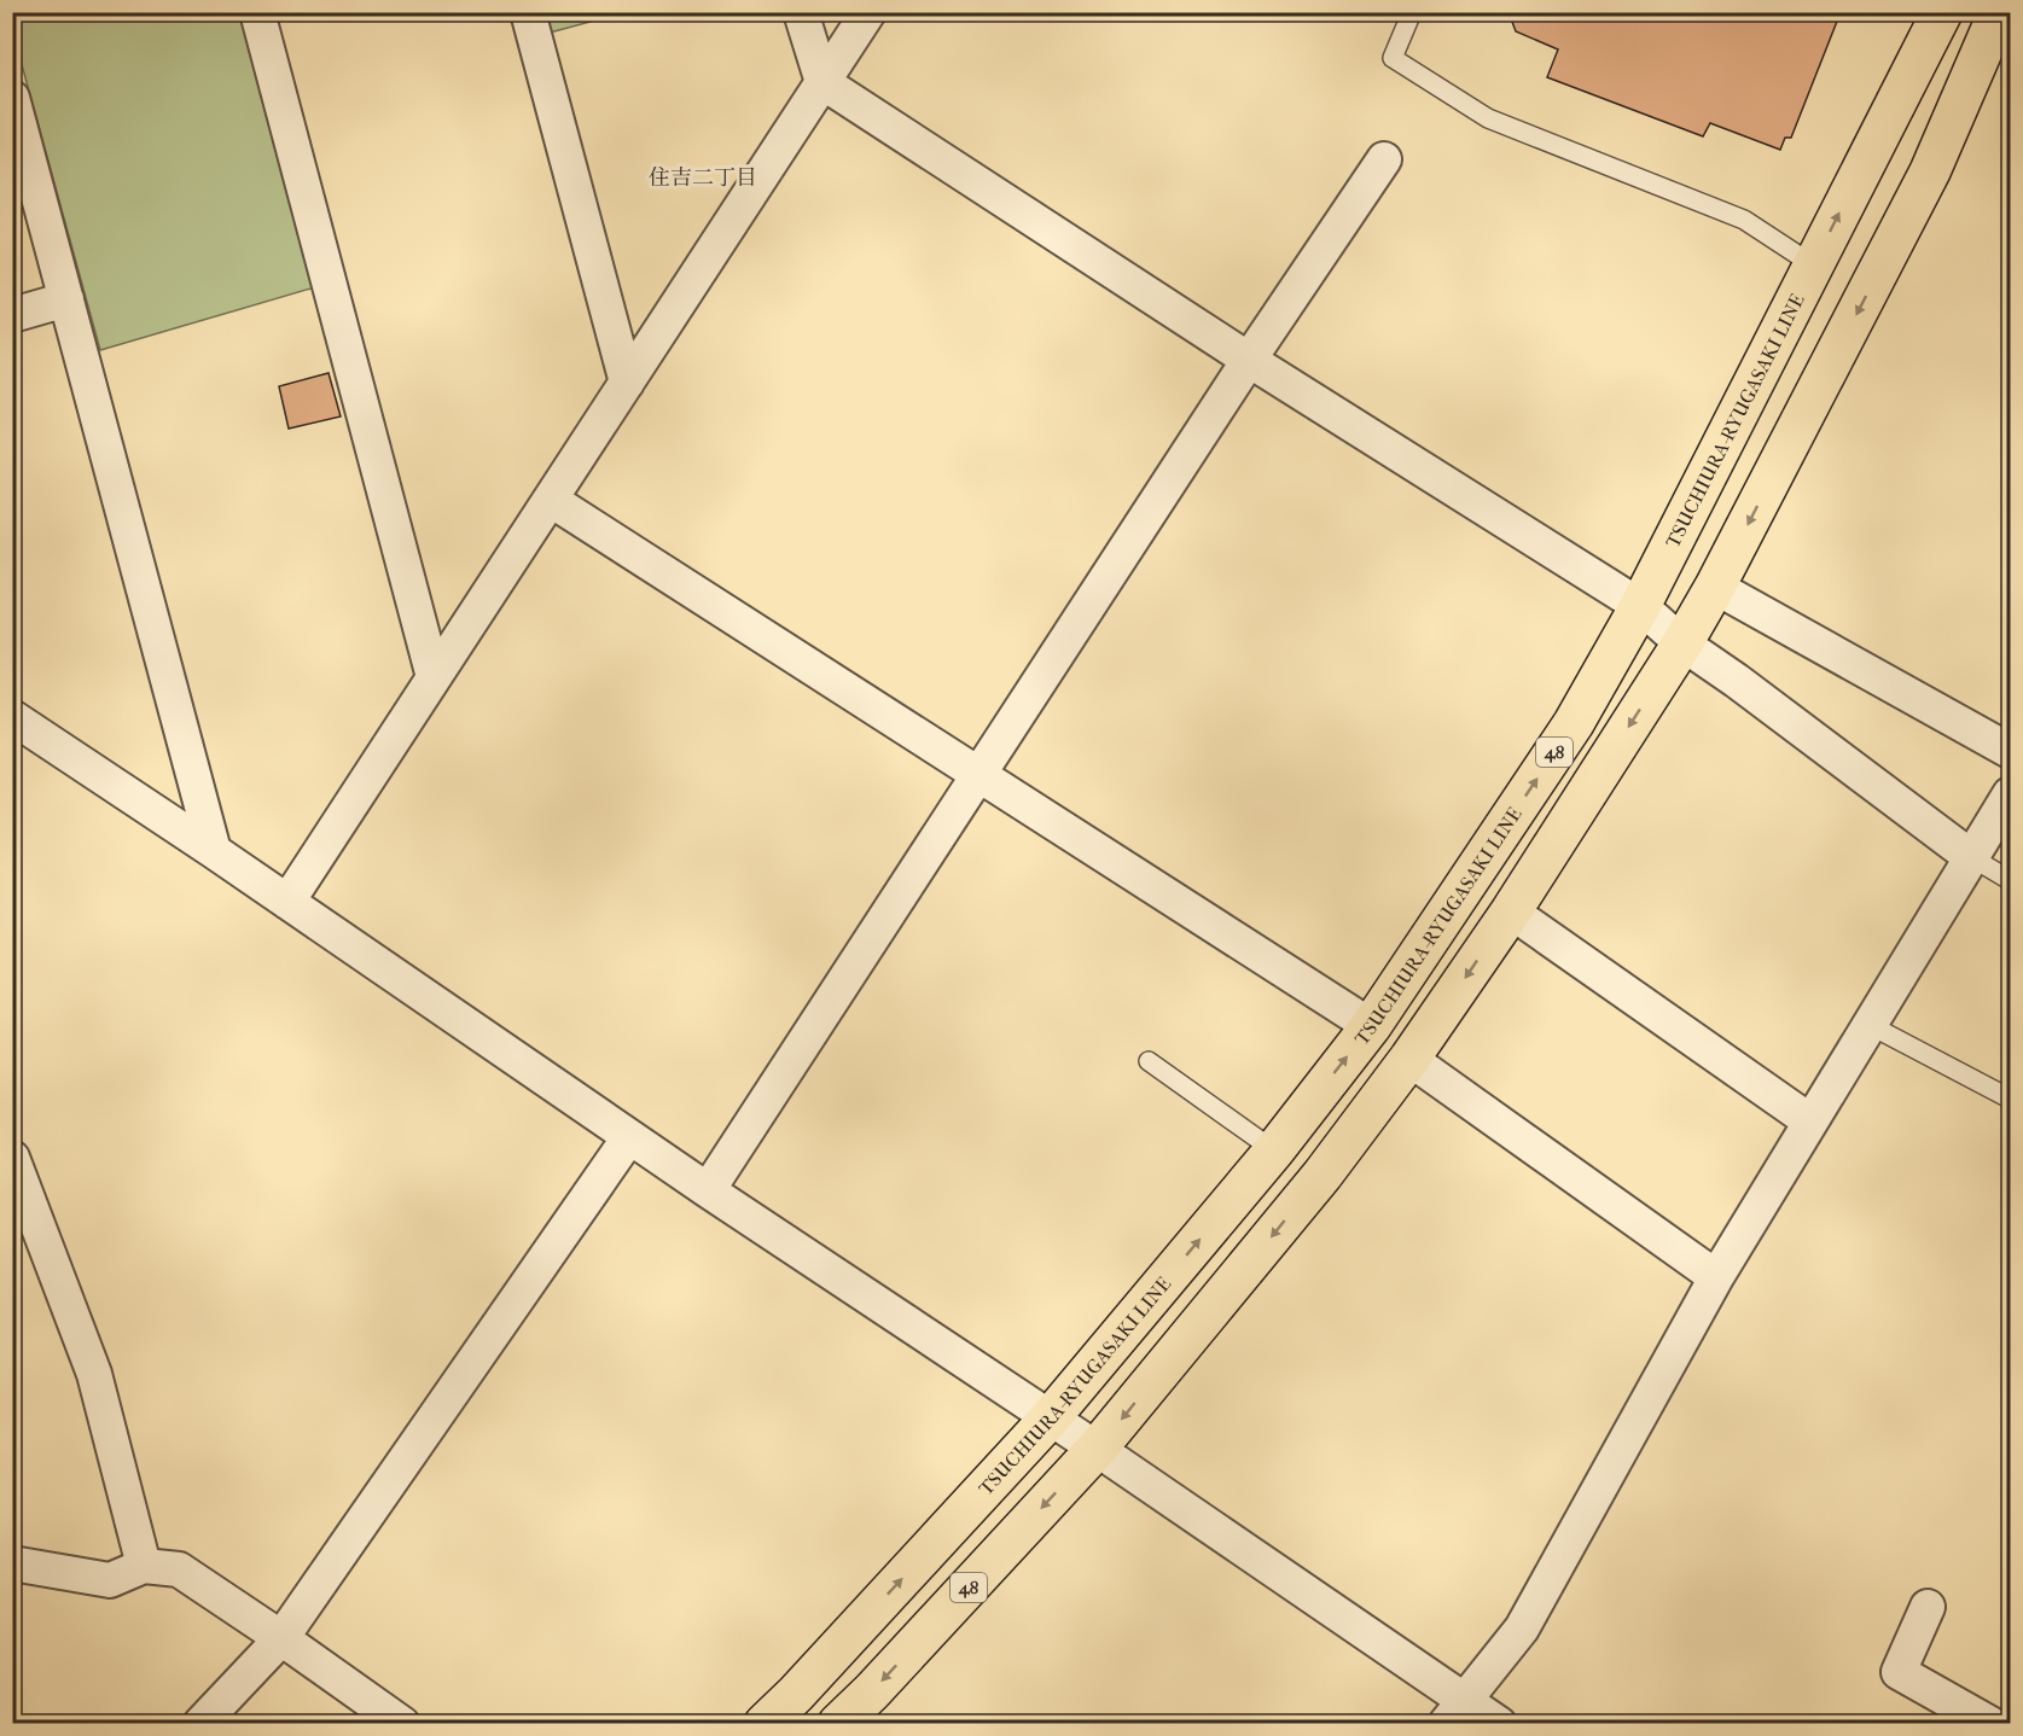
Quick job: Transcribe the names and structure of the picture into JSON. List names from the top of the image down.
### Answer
{
  "streets": {
    "main road": ["TSUCHIURA-RYUGASAKI LINE", "48"]
  },
  "districts": ["住吉二丁目"]
}
